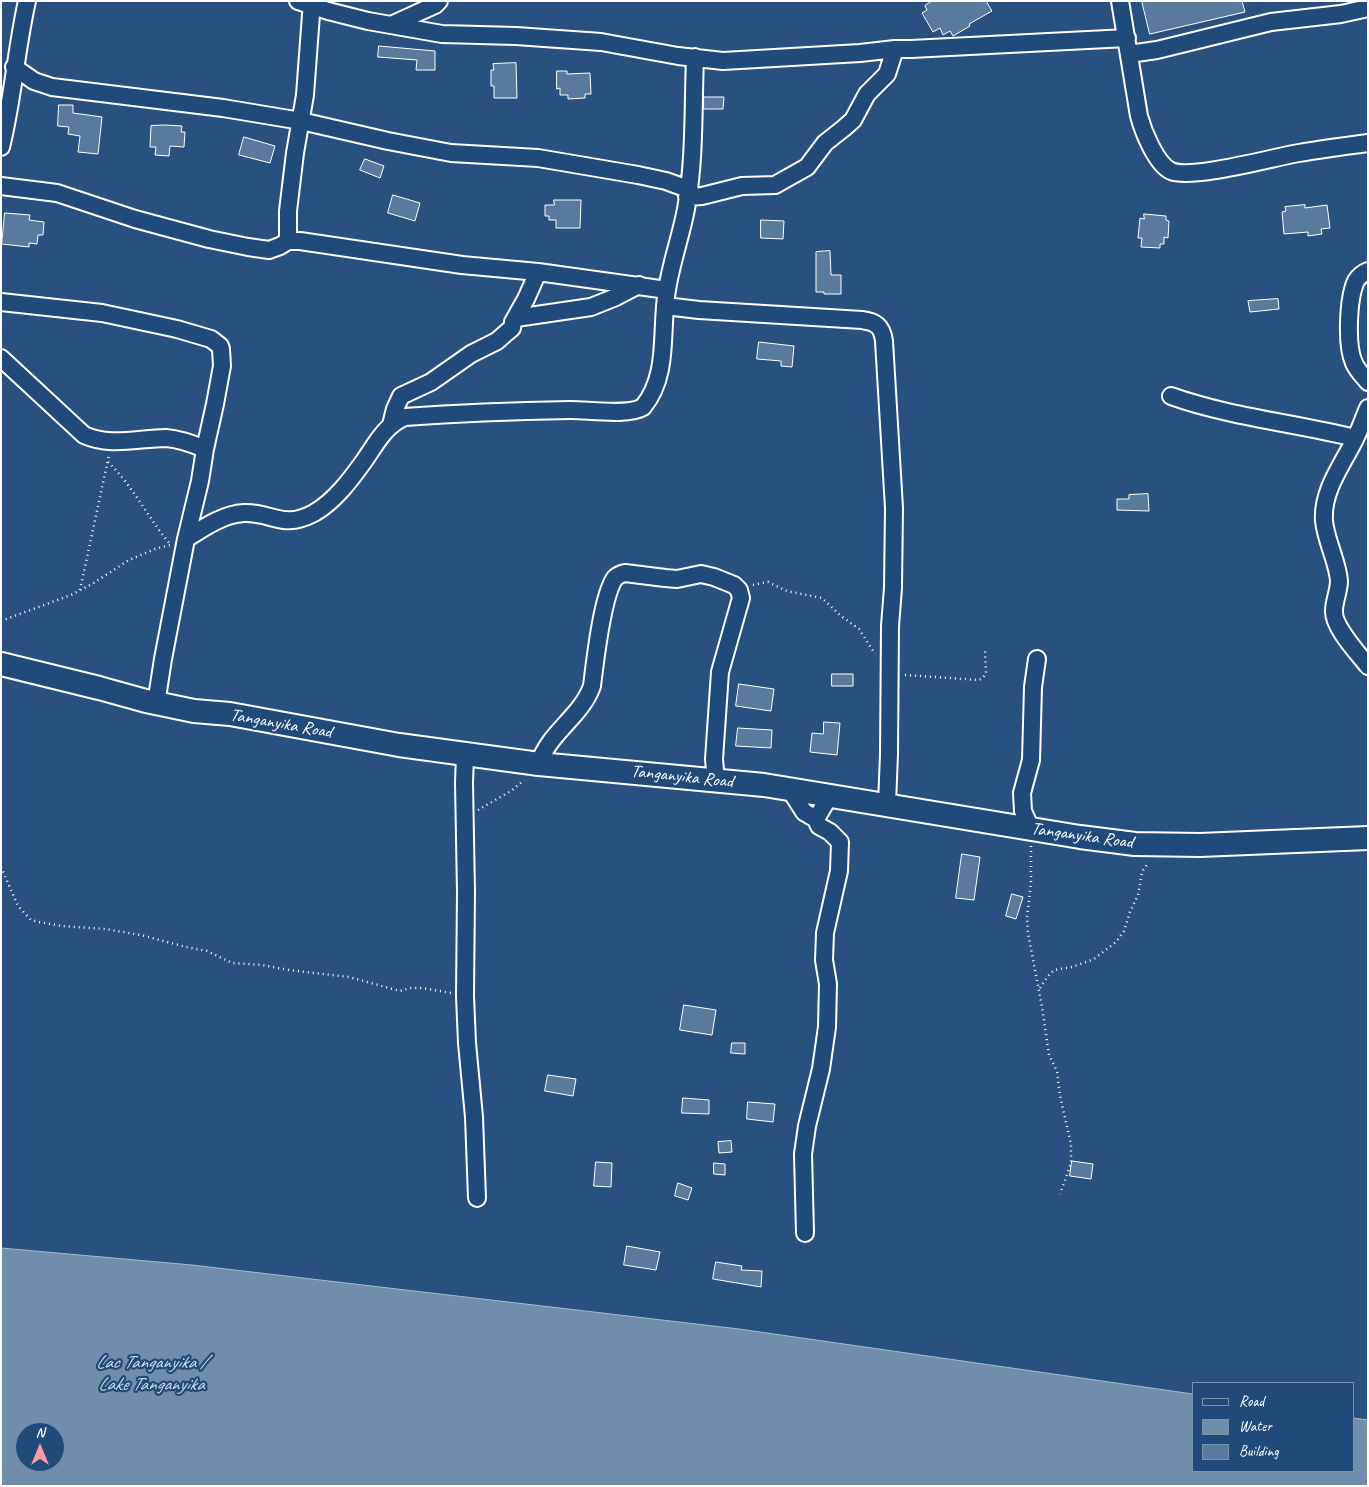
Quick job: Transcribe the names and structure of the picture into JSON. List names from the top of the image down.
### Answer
{
  "streets": {
    "street": ["Tanganyika Road"]
  },
  "water": ["Lac Tanganyika / Lake Tanganyika"],
  "legend": ["Road", "Water", "Building"],
  "north": "top"
}
